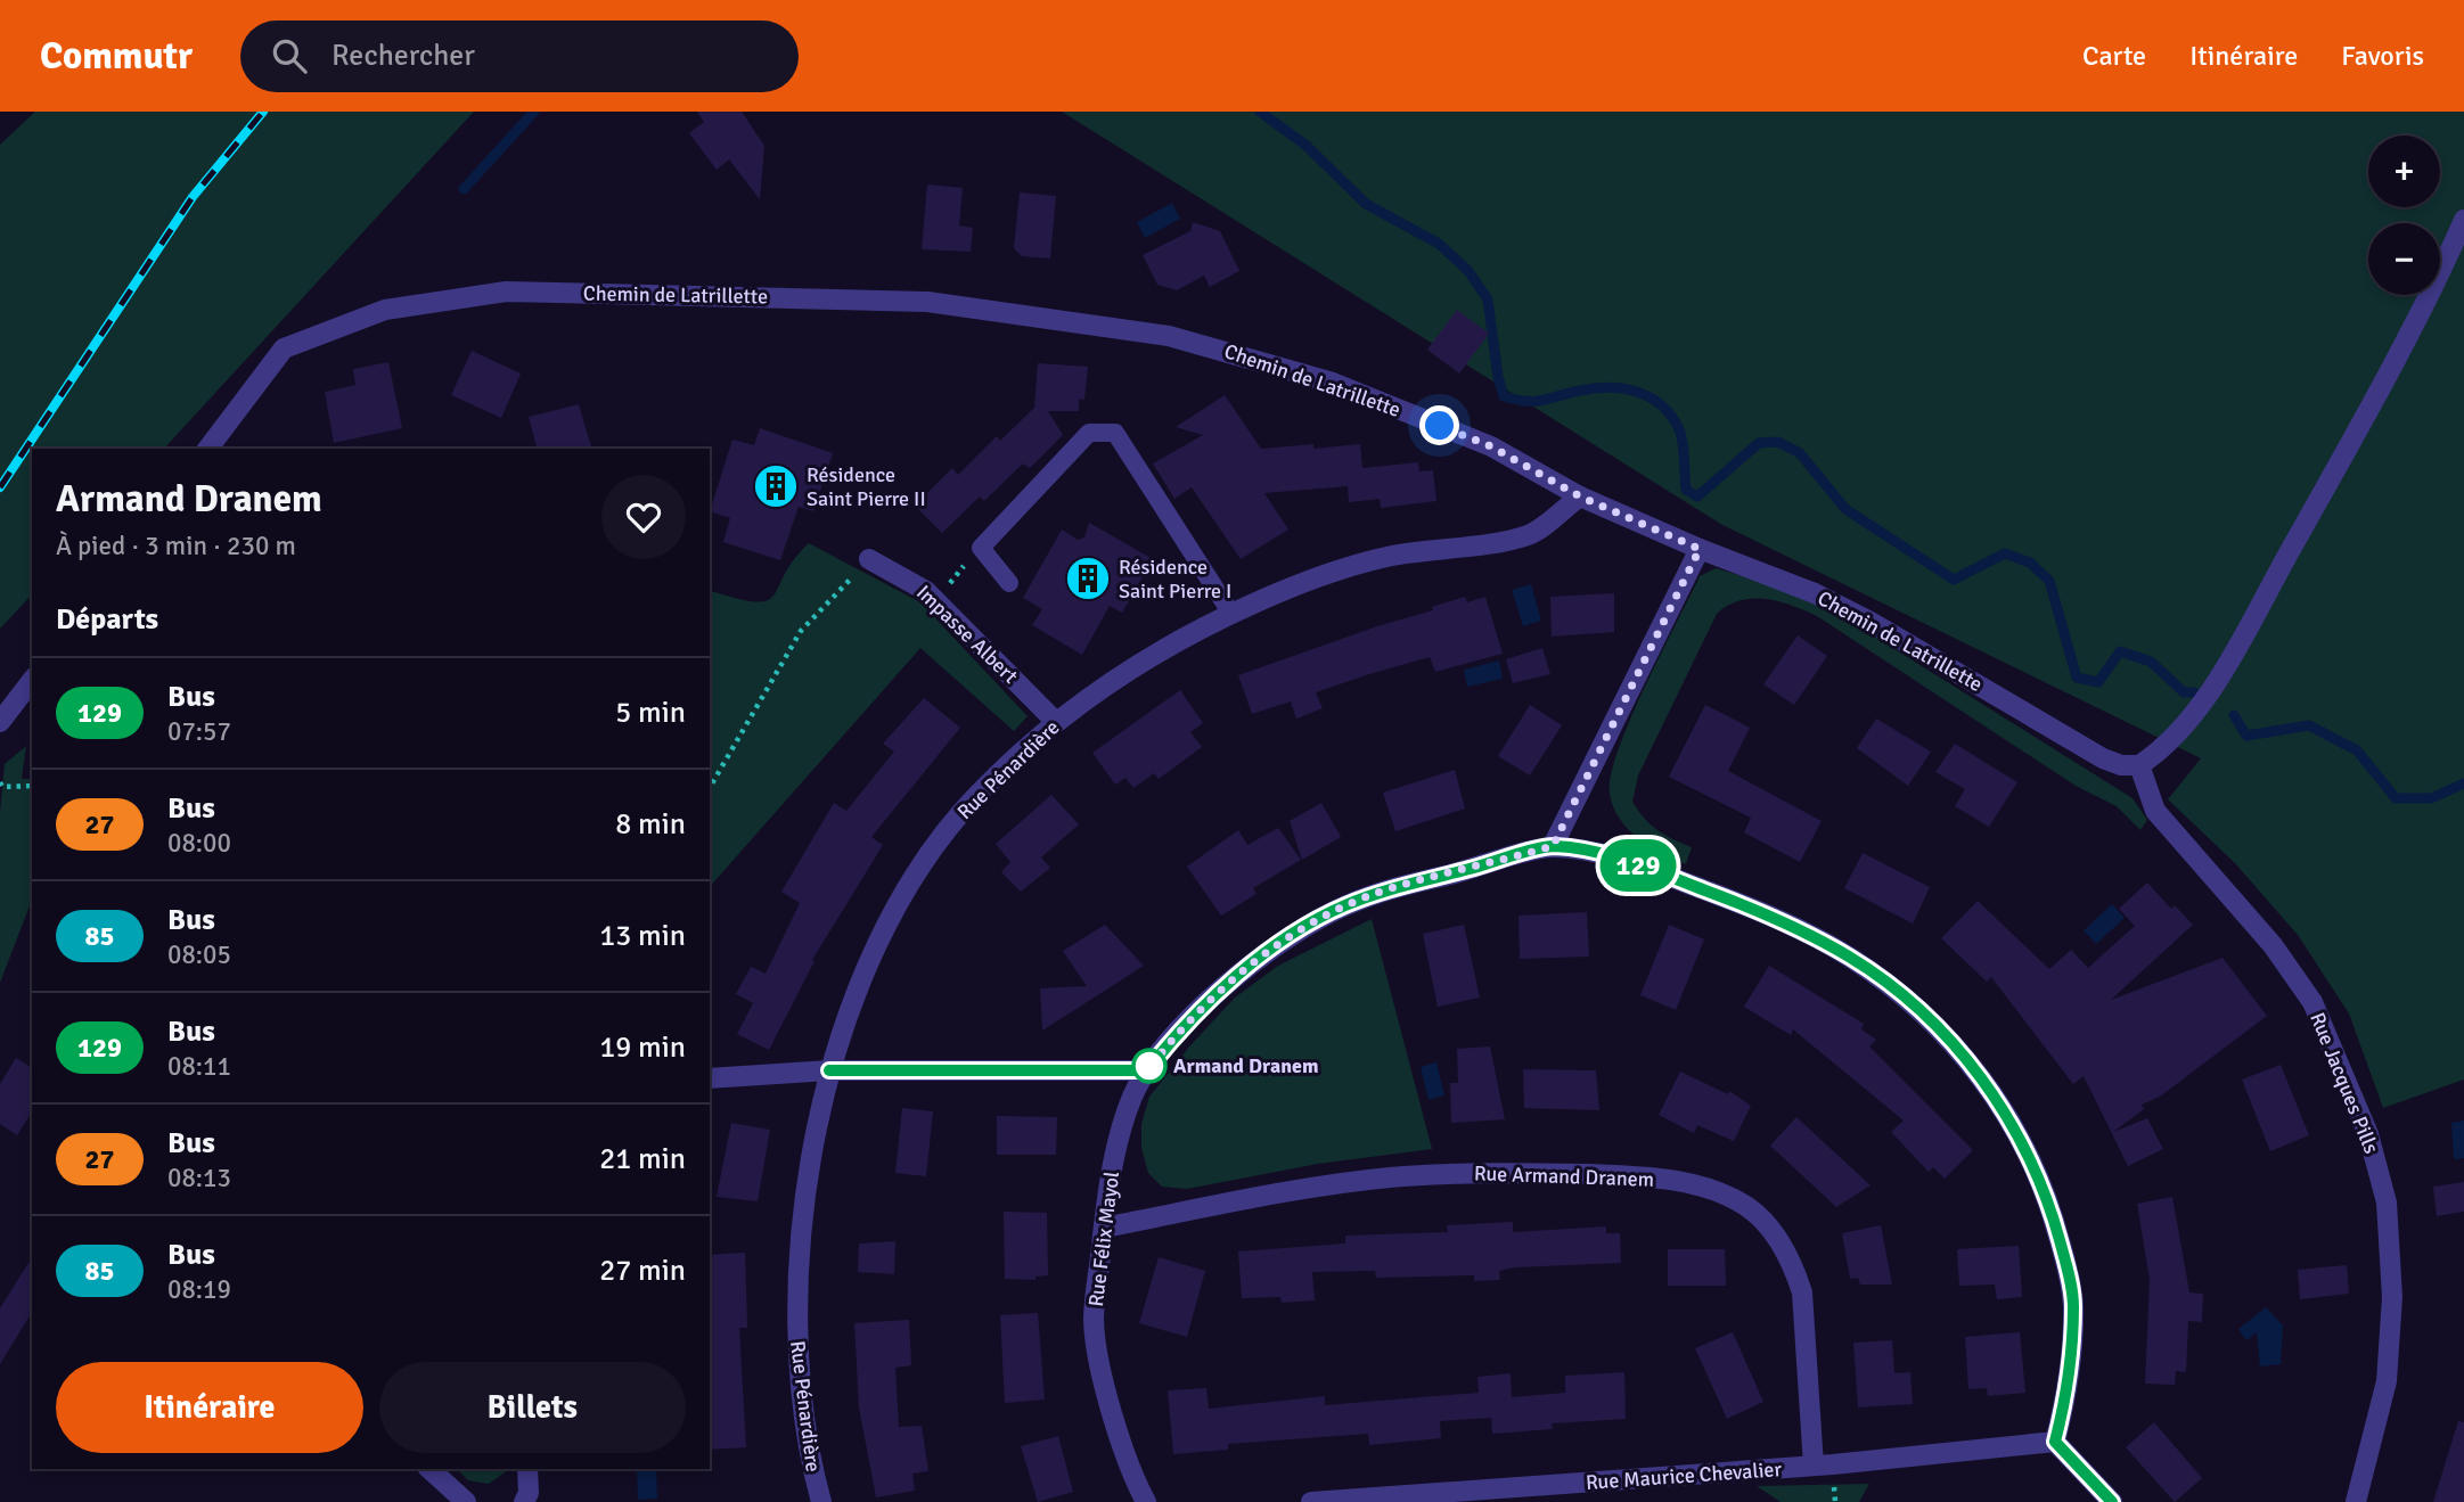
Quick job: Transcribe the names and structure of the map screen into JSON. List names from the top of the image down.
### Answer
{
  "streets": {
    "street": [
      "Chemin de Latrillette",
      "Impasse Albert",
      "Rue Pénardière",
      "Rue Jacques Pills",
      "Rue Armand Dranem",
      "Rue Félix Mayol",
      "Rue Maurice Chevalier"
    ]
  },
  "crossings": [
    ["Chemin de Latrillette", "Rue Pénardière"],
    ["Chemin de Latrillette", "Rue Jacques Pills"],
    ["Impasse Albert", "Rue Pénardière"],
    ["Rue Armand Dranem", "Rue Félix Mayol"],
    ["Rue Armand Dranem", "Rue Maurice Chevalier"]
  ],
  "places": {
    "building": ["Résidence Saint Pierre II", "Résidence Saint Pierre I"],
    "other": ["Armand Dranem"]
  },
  "lines": ["bus line 129"],
  "page": {
    "header": "Commutr",
    "search": "Rechercher",
    "nav": ["Carte", "Itinéraire", "Favoris"],
    "on_map": "129",
    "map_buttons": ["+", "−"],
    "heading": [
      ["Armand Dranem", "À pied · 3 min · 230 m"],
      "Départs"
    ],
    "list": [
      {
        "mark": "129",
        "name": "Bus",
        "note": "07:57",
        "value": "5 min"
      },
      {
        "mark": "27",
        "name": "Bus",
        "note": "08:00",
        "value": "8 min"
      },
      {
        "mark": "85",
        "name": "Bus",
        "note": "08:05",
        "value": "13 min"
      },
      {
        "mark": "129",
        "name": "Bus",
        "note": "08:11",
        "value": "19 min"
      },
      {
        "mark": "27",
        "name": "Bus",
        "note": "08:13",
        "value": "21 min"
      },
      {
        "mark": "85",
        "name": "Bus",
        "note": "08:19",
        "value": "27 min"
      }
    ],
    "buttons": ["Itinéraire", "Billets"]
  }
}
